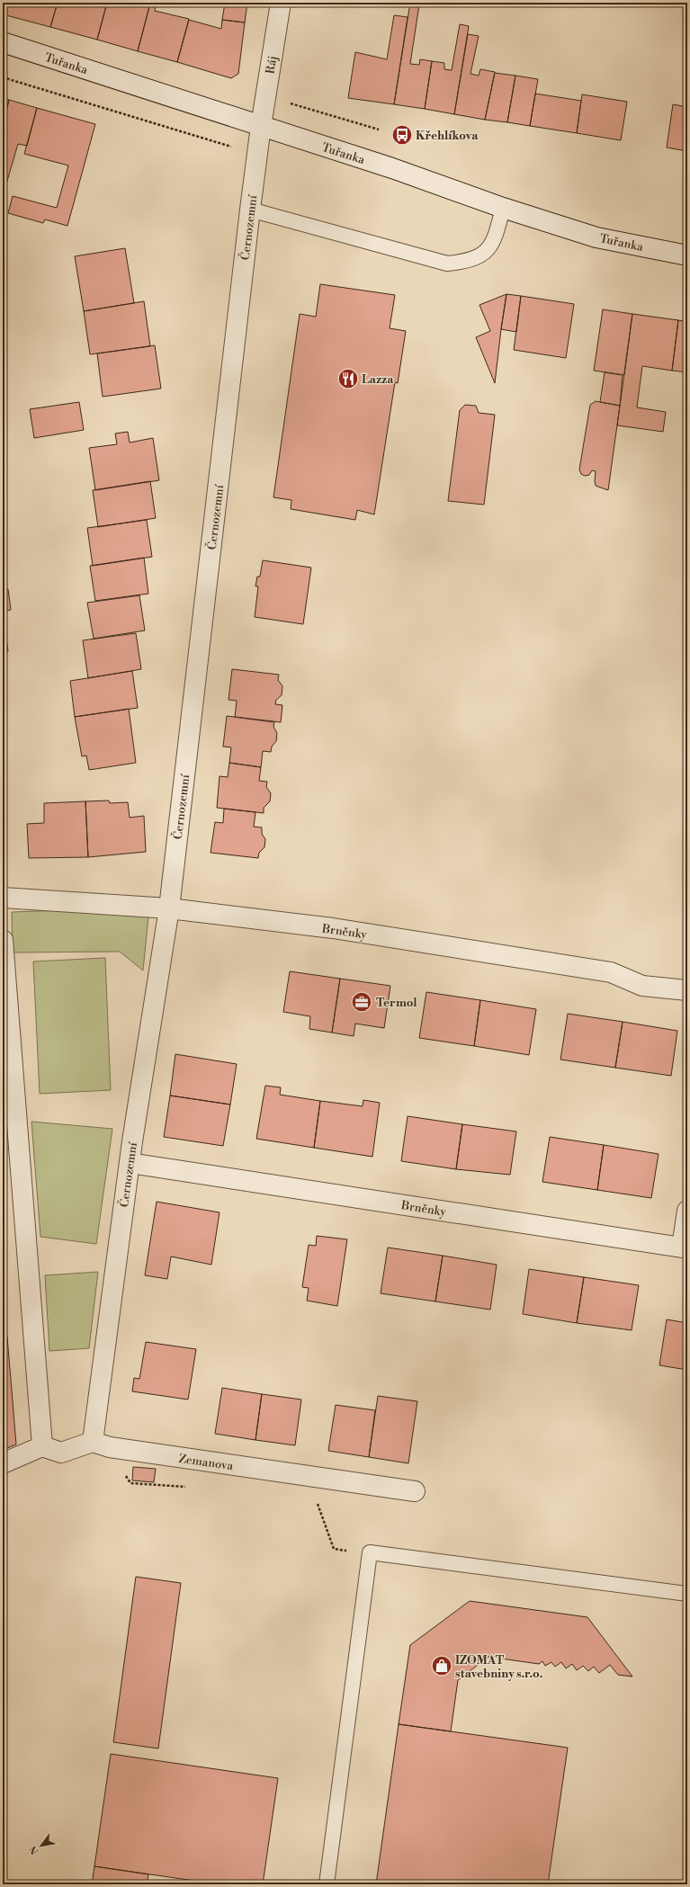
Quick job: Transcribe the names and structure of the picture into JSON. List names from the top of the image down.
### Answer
{
  "streets": {
    "street": [
      "Tuřanka",
      "Ráj",
      "Černozemní",
      "Brněnky",
      "Zemanova"
    ]
  },
  "crossings": [
    ["Tuřanka", "Ráj"],
    ["Tuřanka", "Černozemní"],
    ["Ráj", "Černozemní"],
    ["Černozemní", "Brněnky"],
    ["Černozemní", "Zemanova"]
  ],
  "places": {
    "bus stop": ["Křehlíkova"],
    "restaurant": ["Lazza"],
    "office": ["Termol"],
    "shop": ["IZOMAT stavebniny s.r.o."]
  },
  "north": "bottom left"
}
